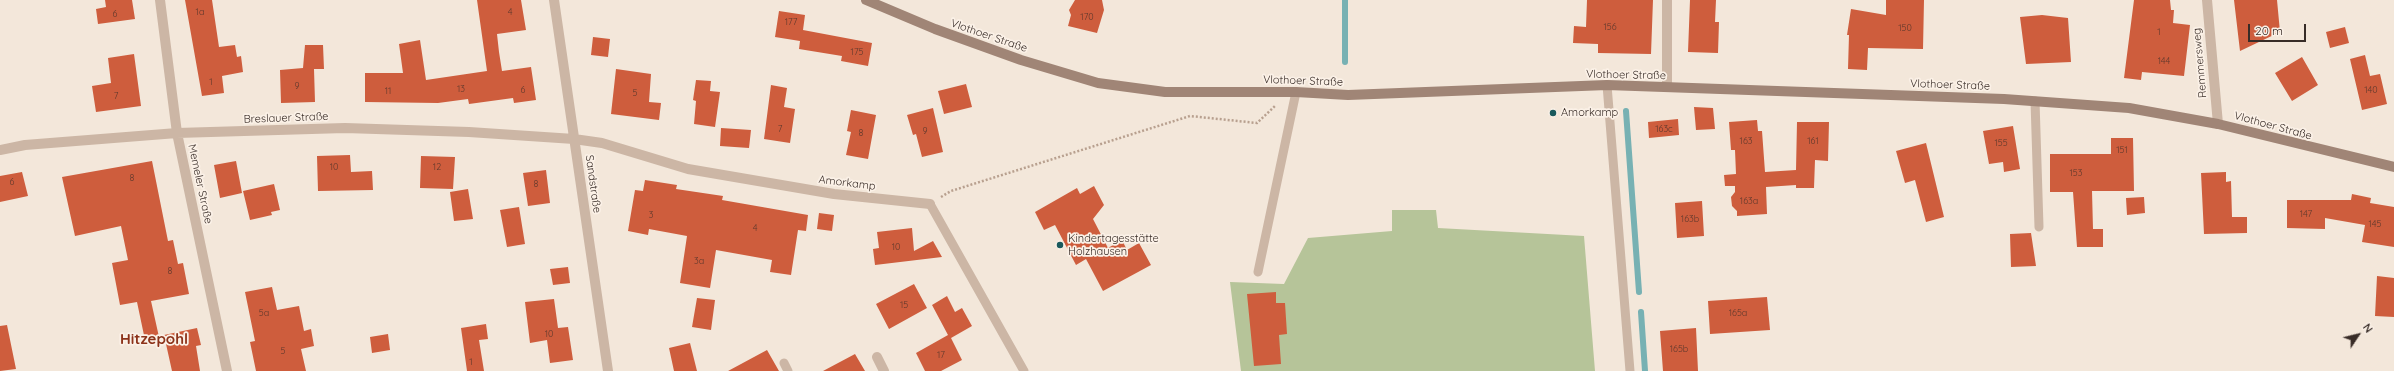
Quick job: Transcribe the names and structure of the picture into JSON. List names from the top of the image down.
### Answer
{
  "streets": {
    "street": [
      "Vlothoer Straße",
      "Remmersweg",
      "Breslauer Straße",
      "Amorkamp",
      "Memeler Straße",
      "Sandstraße"
    ]
  },
  "crossings": [
    ["Vlothoer Straße", "Remmersweg"],
    ["Breslauer Straße", "Amorkamp"],
    ["Breslauer Straße", "Memeler Straße"],
    ["Breslauer Straße", "Sandstraße"],
    ["Amorkamp", "Sandstraße"]
  ],
  "districts": ["Hitzepohl"],
  "places": ["Amorkamp", "Kindertagesstätte Holzhausen"],
  "house_numbers": [
    "1a",
    "4",
    "6",
    "170",
    "177",
    "156",
    "150",
    "1",
    "175",
    "144",
    "1",
    "9",
    "13",
    "6",
    "140",
    "11",
    "5",
    "7",
    "7",
    "163c",
    "9",
    "8",
    "163",
    "161",
    "155",
    "151",
    "10",
    "12",
    "153",
    "8",
    "6",
    "8",
    "163a",
    "147",
    "3",
    "163b",
    "145",
    "4",
    "10",
    "3a",
    "8",
    "15",
    "5a",
    "165a",
    "10",
    "165b",
    "5",
    "17",
    "1"
  ],
  "scale_bar": "20 m",
  "north": "top right"
}
